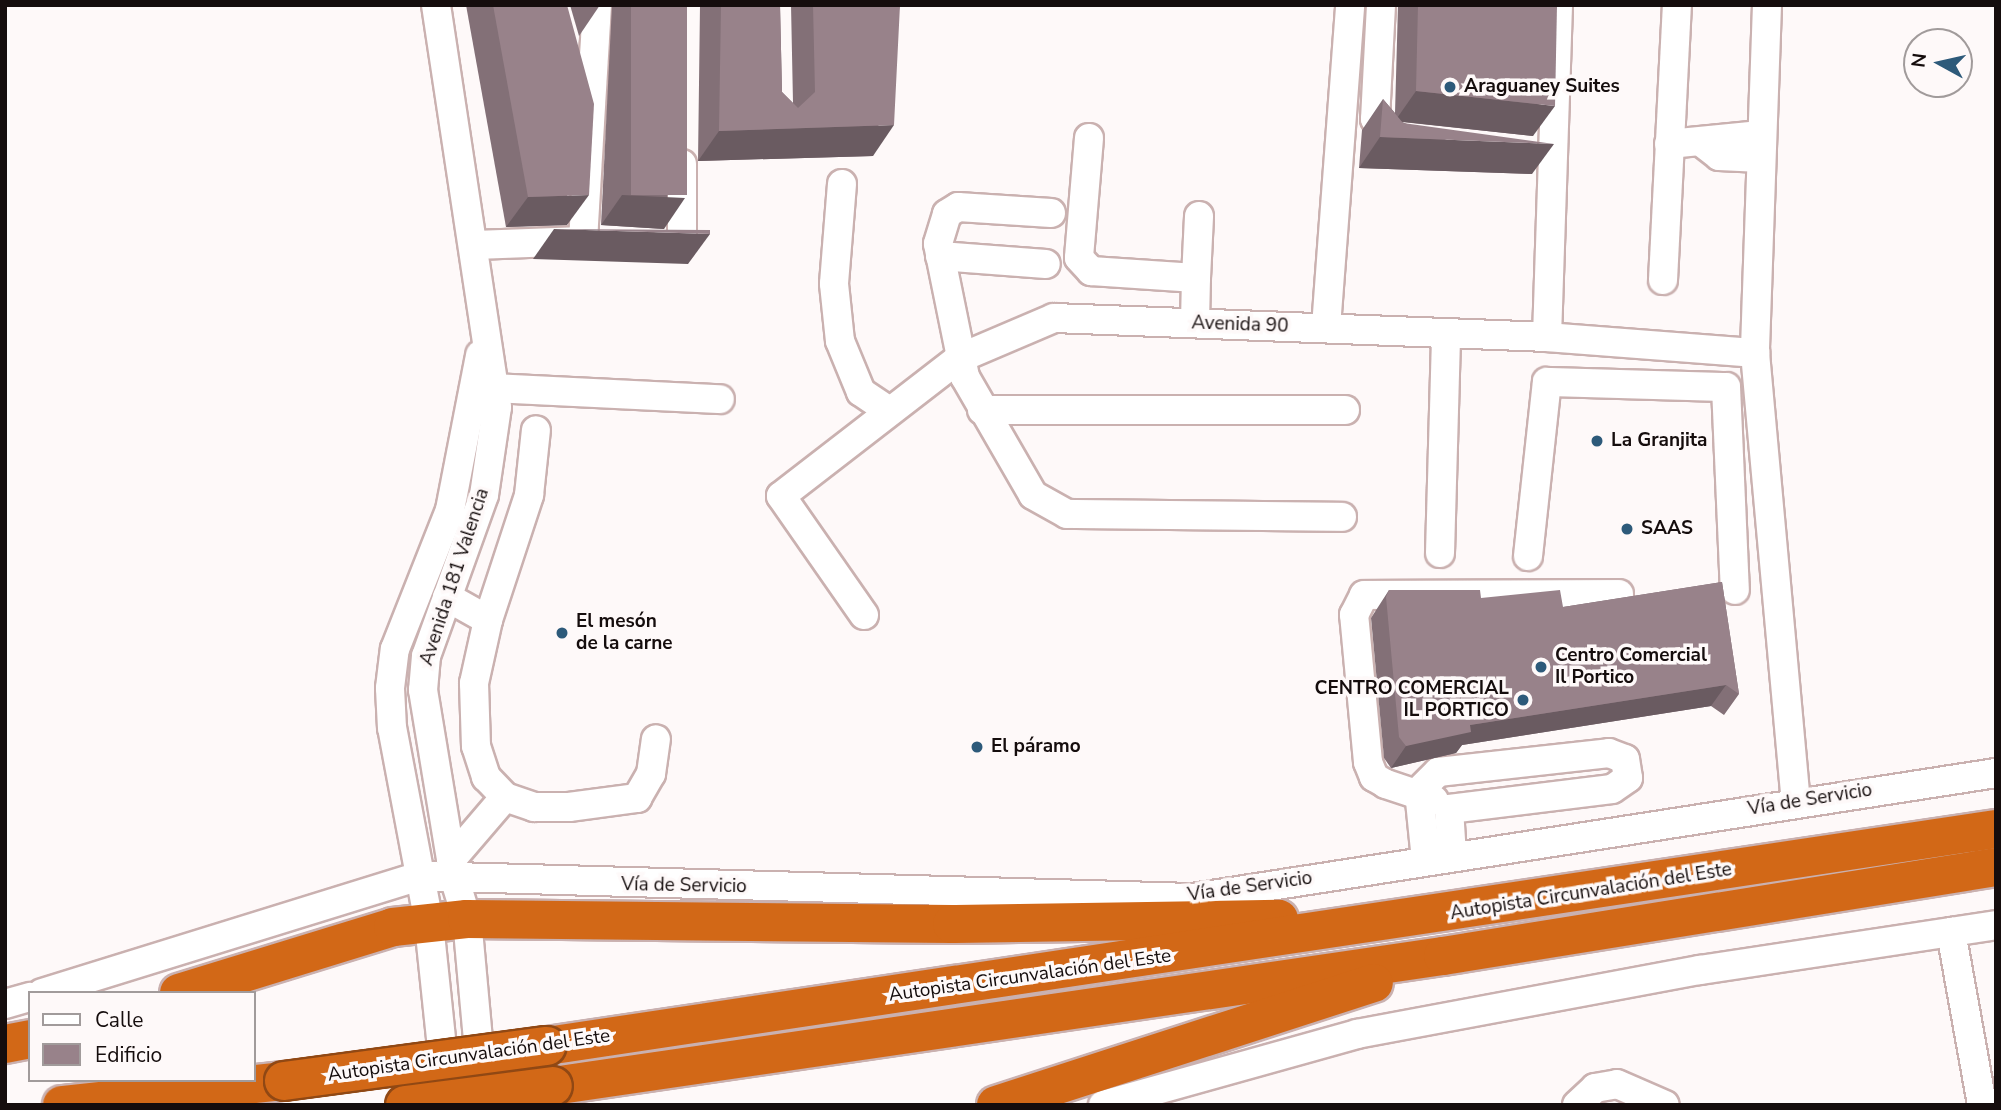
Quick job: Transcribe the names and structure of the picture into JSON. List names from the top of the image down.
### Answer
{
  "streets": {
    "highway": ["Autopista Circunvalación del Este"],
    "street": ["Avenida 90", "Avenida 181 Valencia", "Vía de Servicio"]
  },
  "crossings": [
    ["Avenida 181 Valencia", "Vía de Servicio"]
  ],
  "places": [
    "Araguaney Suites",
    "La Granjita",
    "SAAS",
    "El mesón de la carne",
    "Centro Comercial Il Portico",
    "CENTRO COMERCIAL IL PORTICO",
    "El páramo"
  ],
  "legend": ["Calle", "Edificio"],
  "north": "left"
}
